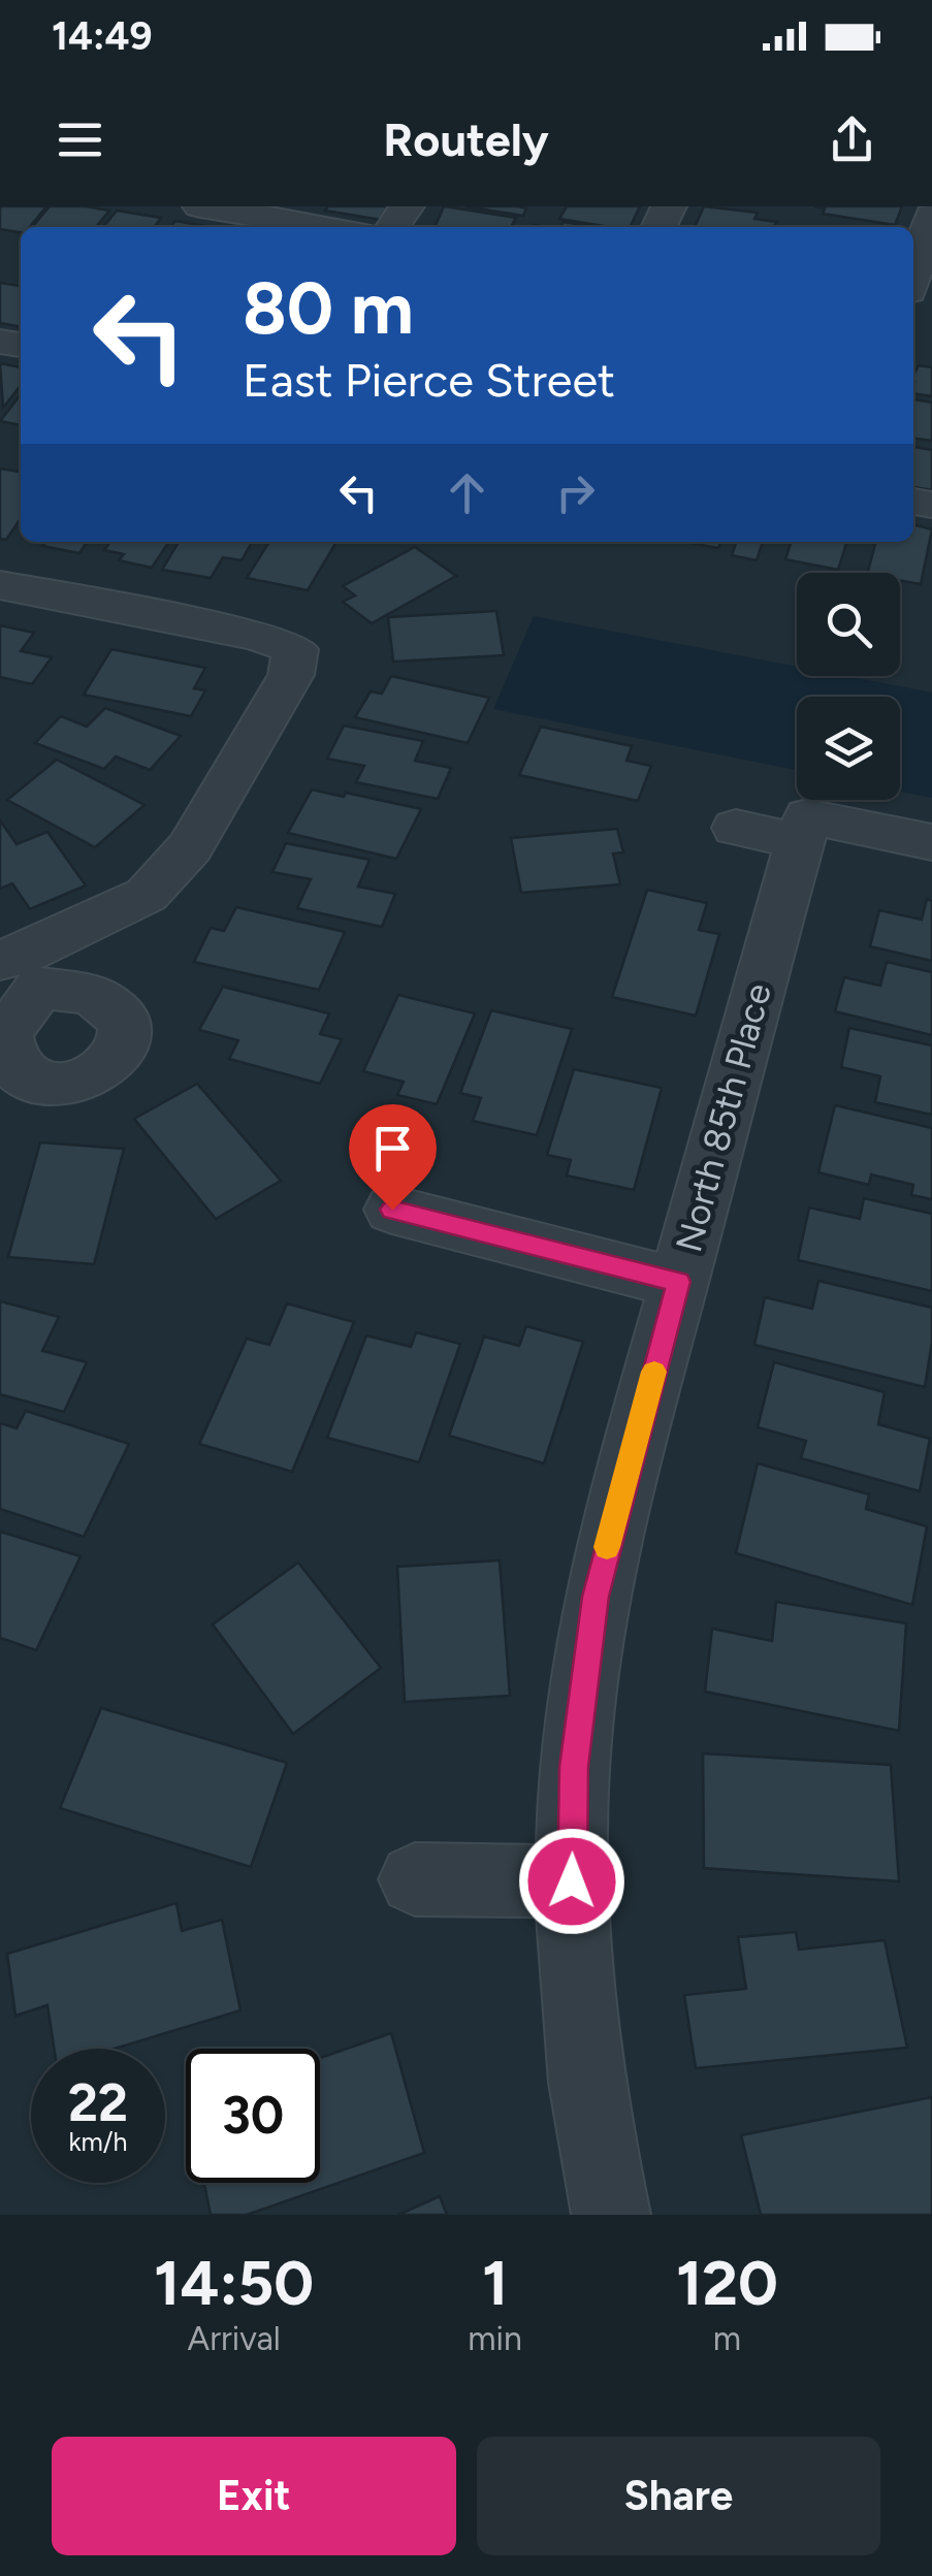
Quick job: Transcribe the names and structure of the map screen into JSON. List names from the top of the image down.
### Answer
{
  "streets": {
    "street": ["North 85th Place"]
  },
  "page": {
    "status": "14:49",
    "header": "Routely",
    "turn": ["80 m", "East Pierce Street"],
    "speed": "22 km/h",
    "limit": "30",
    "eta": [
      "14:50",
      "Arrival",
      "1",
      "min",
      "120",
      "m"
    ],
    "buttons": ["Exit", "Share"]
  }
}
